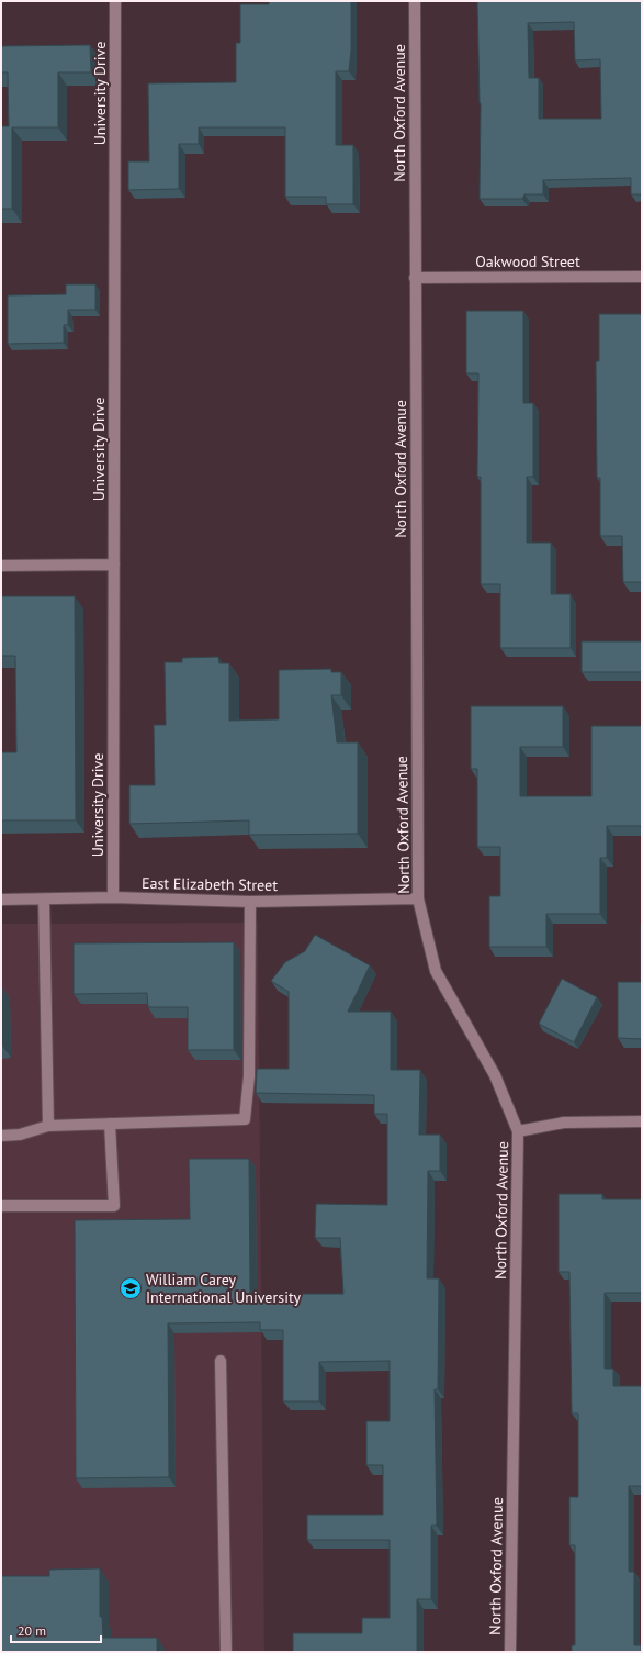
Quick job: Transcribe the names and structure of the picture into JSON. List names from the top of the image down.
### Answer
{
  "streets": {
    "street": [
      "University Drive",
      "North Oxford Avenue",
      "Oakwood Street",
      "East Elizabeth Street"
    ]
  },
  "crossings": [
    ["University Drive", "East Elizabeth Street"],
    ["North Oxford Avenue", "Oakwood Street"],
    ["North Oxford Avenue", "East Elizabeth Street"]
  ],
  "places": {
    "school or university": ["William Carey International University"]
  },
  "scale_bar": "20 m"
}
